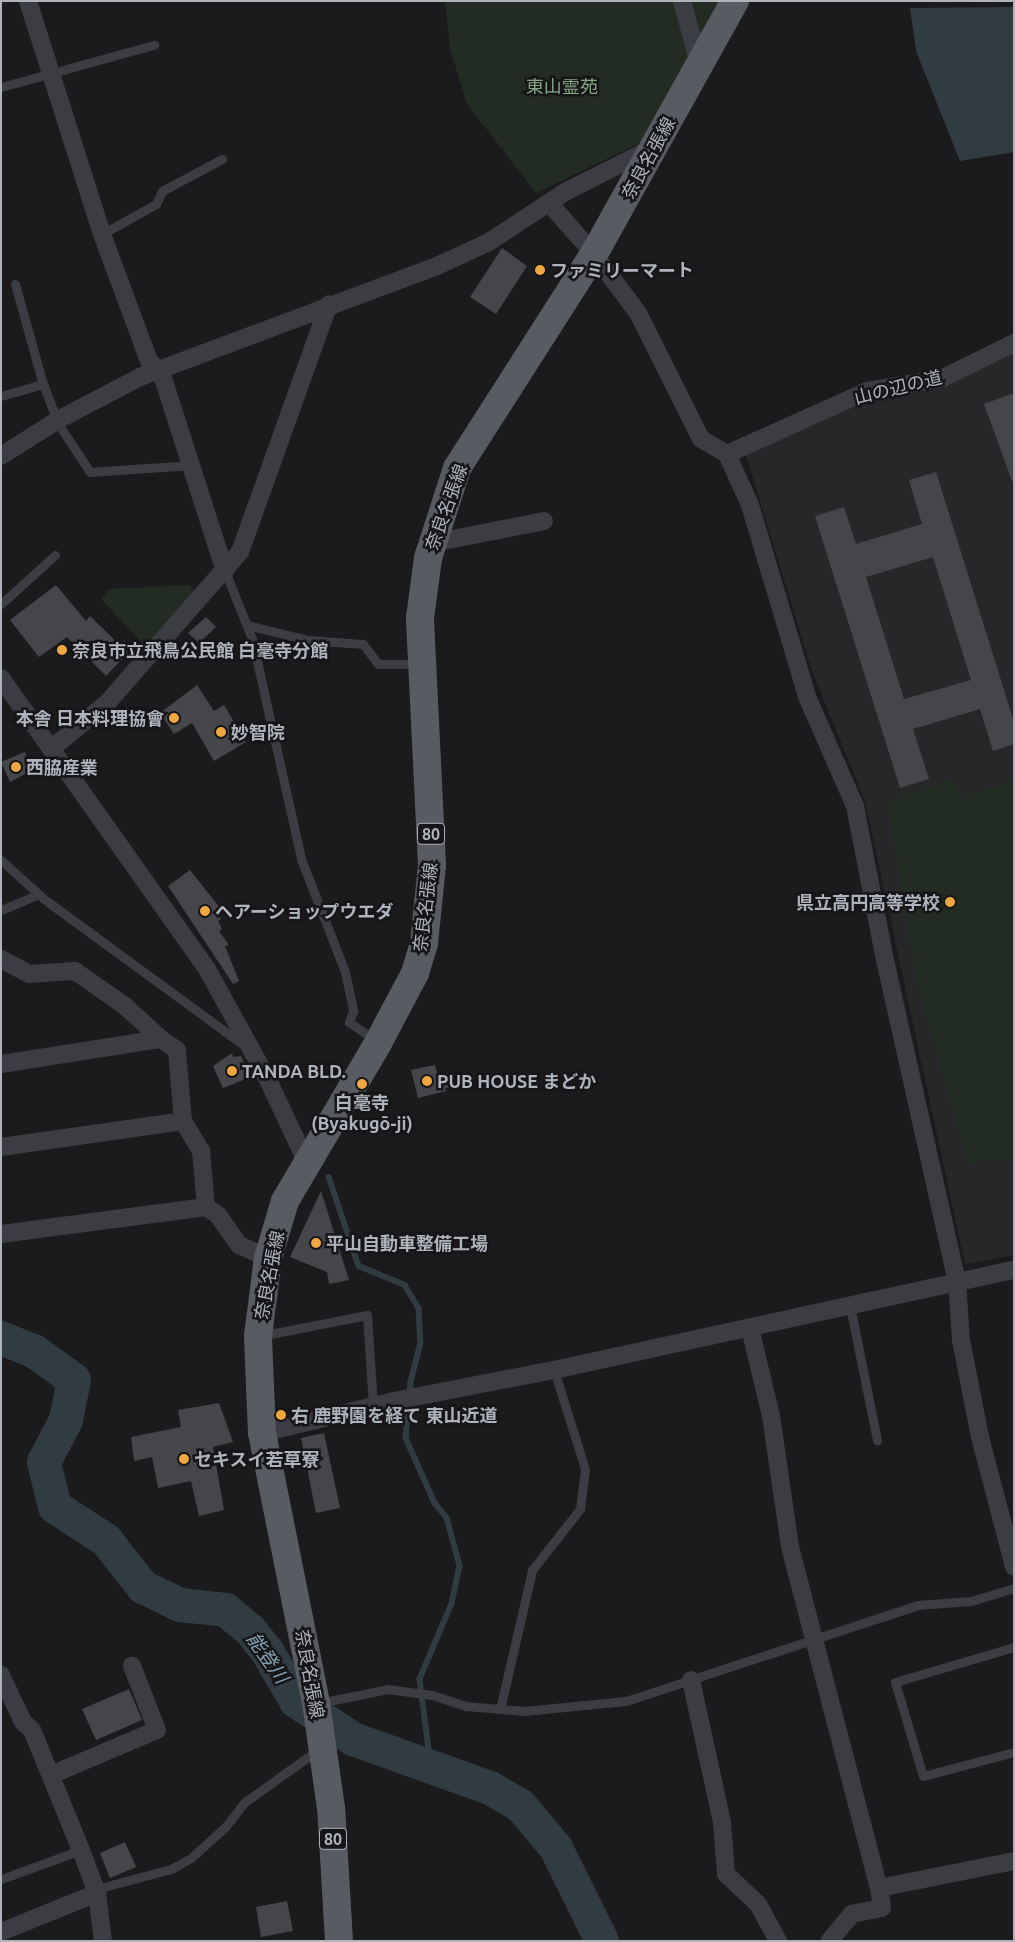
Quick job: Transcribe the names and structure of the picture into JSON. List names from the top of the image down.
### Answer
{
  "streets": {
    "main road": ["奈良名張線", "80"],
    "street": ["山の辺の道"]
  },
  "water": ["能登川"],
  "parks": ["東山霊苑"],
  "places": [
    "ファミリーマート",
    "奈良市立飛鳥公民館 白毫寺分館",
    "本舎 日本料理協會",
    "妙智院",
    "西脇産業",
    "県立高円高等学校",
    "ヘアーショップウエダ",
    "TANDA BLD.",
    "PUB HOUSE まどか",
    "白毫寺 (Byakugō-ji)",
    "平山自動車整備工場",
    "右 鹿野園を経て 東山近道",
    "セキスイ若草寮"
  ]
}
